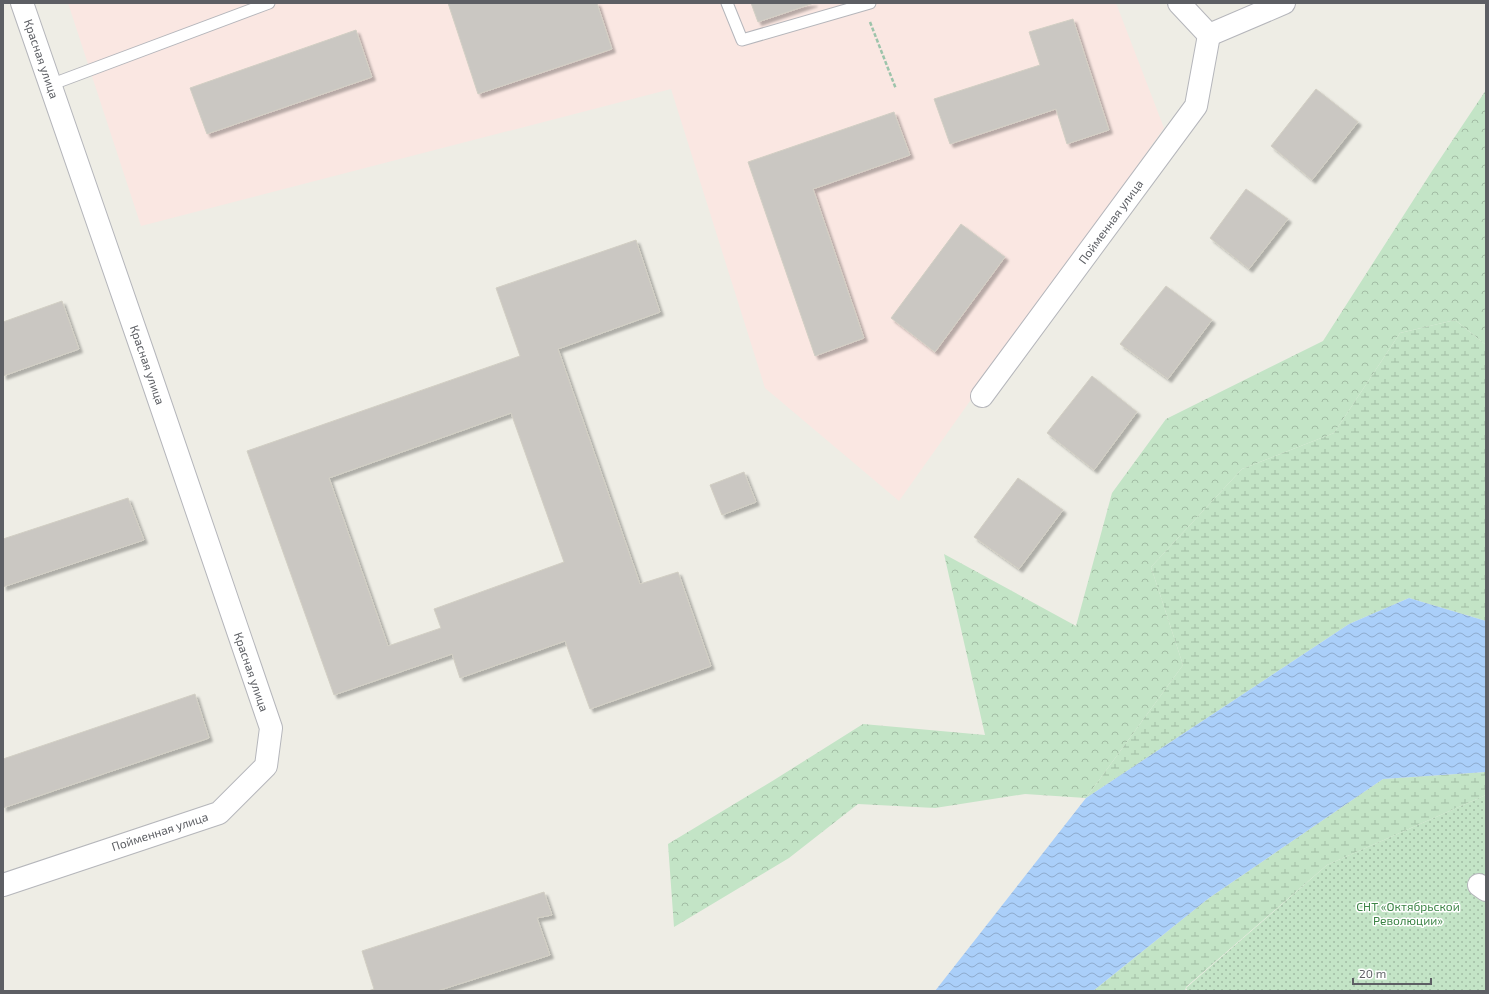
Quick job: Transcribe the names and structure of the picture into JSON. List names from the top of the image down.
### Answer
{
  "streets": {
    "street": ["Красная улица", "Пойменная улица"]
  },
  "crossings": [
    ["Красная улица", "Пойменная улица"]
  ],
  "parks": ["СНТ «Октябрьской Революции»"],
  "scale_bar": "20 m"
}
